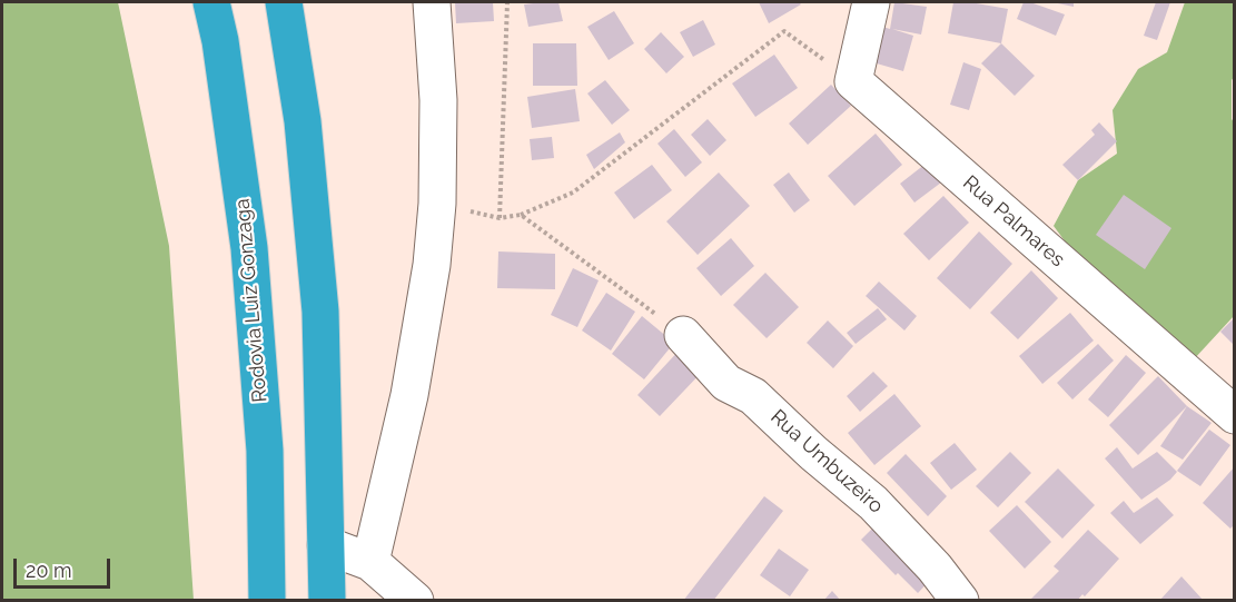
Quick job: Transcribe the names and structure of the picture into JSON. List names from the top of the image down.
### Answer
{
  "streets": {
    "highway": ["Rodovia Luiz Gonzaga"],
    "street": ["Rua Palmares", "Rua Umbuzeiro"]
  },
  "scale_bar": "20 m"
}
